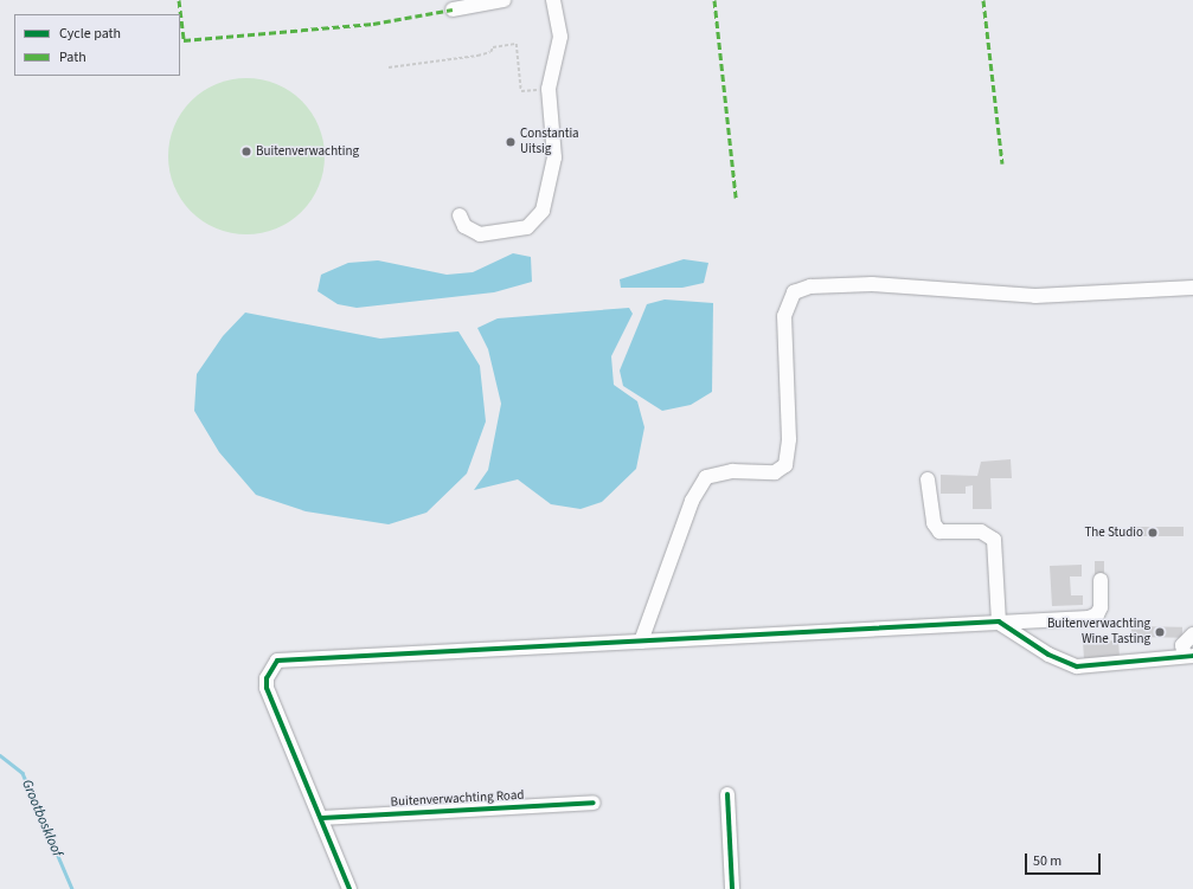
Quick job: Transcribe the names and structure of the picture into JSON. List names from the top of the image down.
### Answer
{
  "streets": {
    "street": ["Buitenverwachting Road"]
  },
  "water": ["Grootboskloof"],
  "places": [
    "Constantia Uitsig",
    "Buitenverwachting",
    "The Studio",
    "Buitenverwachting Wine Tasting"
  ],
  "legend": ["Cycle path", "Path"],
  "scale_bar": "50 m"
}
